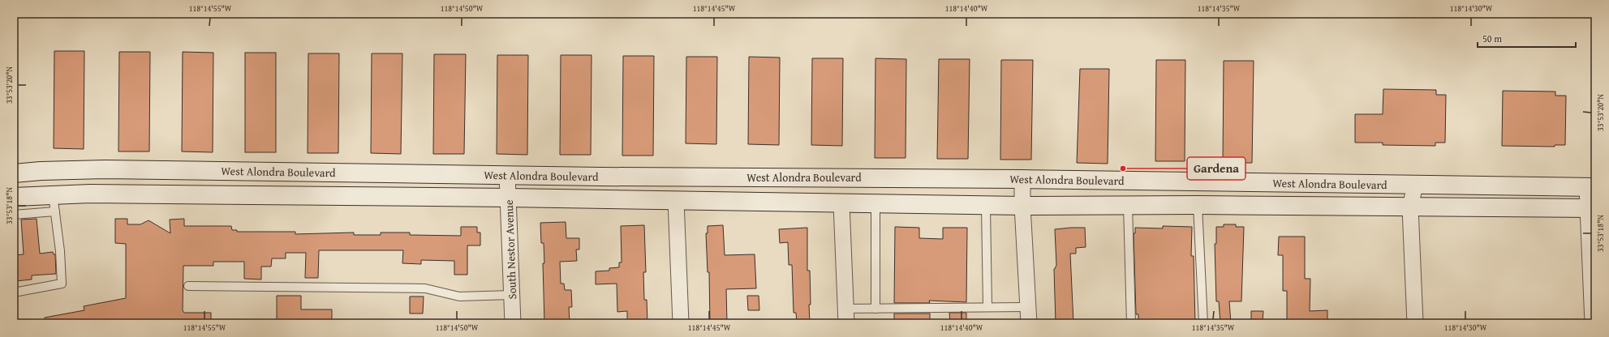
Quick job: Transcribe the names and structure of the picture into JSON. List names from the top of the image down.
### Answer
{
  "streets": {
    "main road": ["West Alondra Boulevard"],
    "street": ["South Nestor Avenue"]
  },
  "crossings": [
    ["West Alondra Boulevard", "South Nestor Avenue"]
  ],
  "places": ["Gardena"],
  "scale_bar": "50 m",
  "coordinates": [
    "118°14'55\"W",
    "118°14'50\"W",
    "118°14'45\"W",
    "118°14'40\"W",
    "118°14'35\"W",
    "118°14'30\"W",
    "33°53'20\"N",
    "33°53'18\"N"
  ]
}
